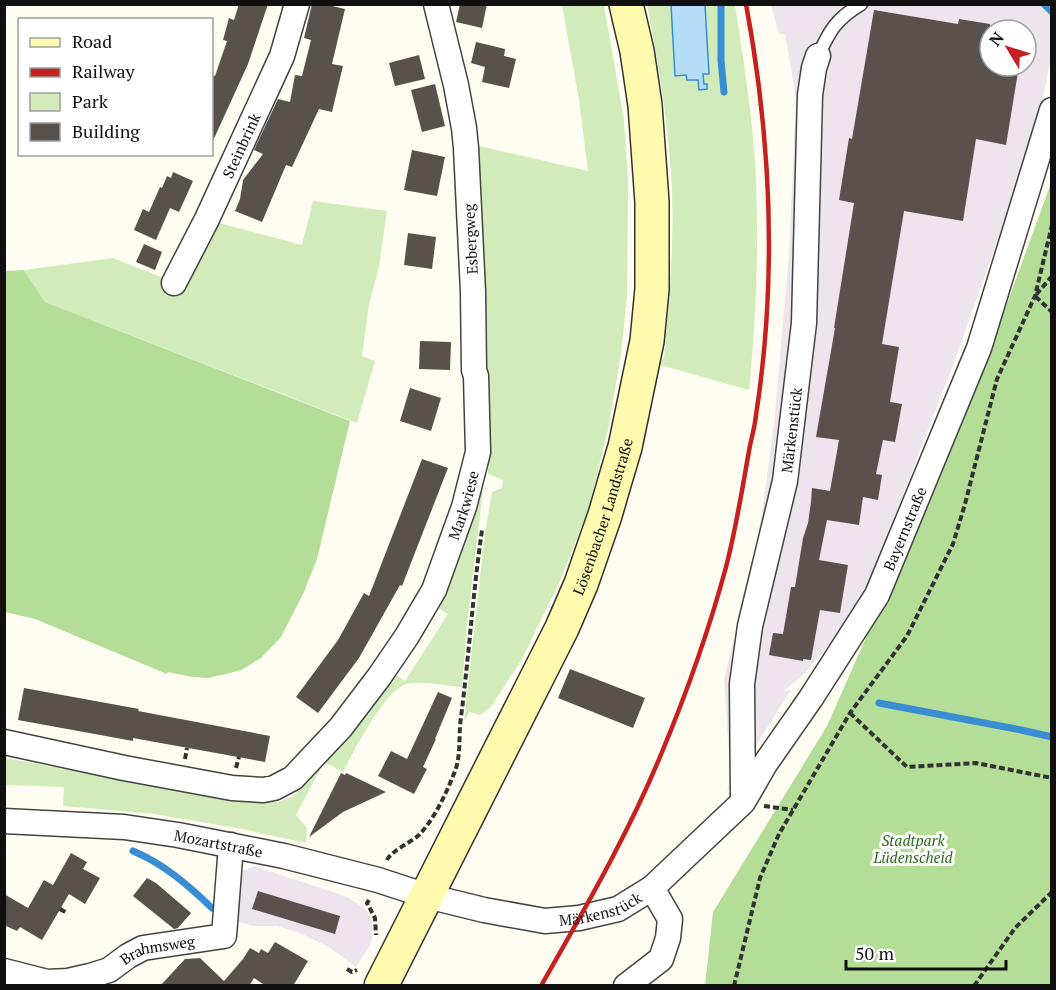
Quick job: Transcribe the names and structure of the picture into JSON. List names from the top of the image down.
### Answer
{
  "streets": {
    "main road": ["Lösenbacher Landstraße"],
    "street": [
      "Steinbrink",
      "Esbergweg",
      "Märkenstück",
      "Markwiese",
      "Bayernstraße",
      "Mozartstraße",
      "Brahmsweg"
    ]
  },
  "crossings": [
    ["Esbergweg", "Markwiese"],
    ["Märkenstück", "Lösenbacher Landstraße"],
    ["Märkenstück", "Bayernstraße"],
    ["Märkenstück", "Mozartstraße"],
    ["Lösenbacher Landstraße", "Mozartstraße"],
    ["Mozartstraße", "Brahmsweg"]
  ],
  "parks": ["Stadtpark Lüdenscheid"],
  "legend": [
    "Road",
    "Railway",
    "Park",
    "Building"
  ],
  "scale_bar": "50 m",
  "north": "top left"
}
